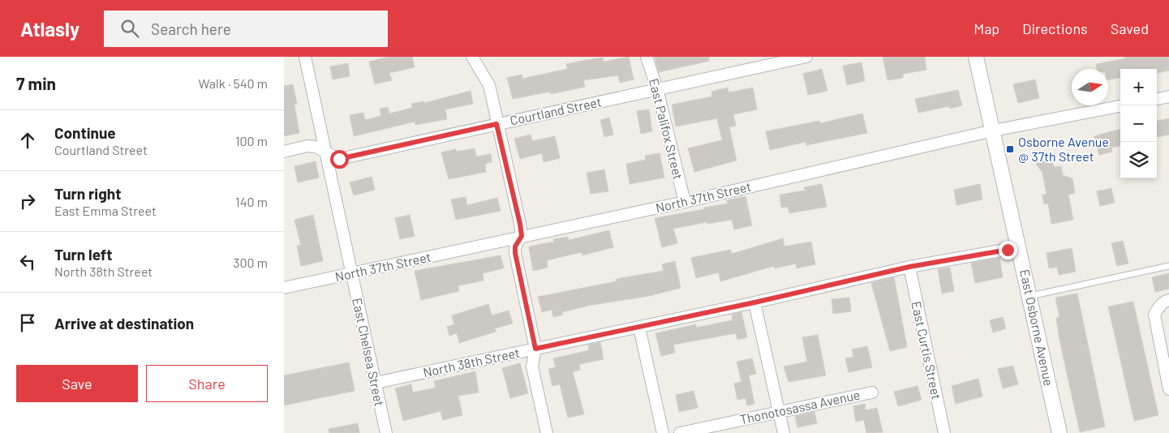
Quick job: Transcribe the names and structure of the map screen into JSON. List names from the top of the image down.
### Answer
{
  "streets": {
    "street": [
      "Courtland Street",
      "East Palifox Street",
      "North 37th Street",
      "East Osborne Avenue",
      "East Curtis Street",
      "East Chelsea Street",
      "North 38th Street",
      "Thonotosassa Avenue"
    ]
  },
  "crossings": [
    ["Courtland Street", "East Palifox Street"],
    ["Courtland Street", "East Chelsea Street"],
    ["East Palifox Street", "North 37th Street"],
    ["North 37th Street", "East Osborne Avenue"],
    ["North 37th Street", "East Chelsea Street"],
    ["East Osborne Avenue", "North 38th Street"],
    ["East Curtis Street", "North 38th Street"],
    ["East Chelsea Street", "North 38th Street"]
  ],
  "places": {
    "transit": ["Osborne Avenue @ 37th Street"]
  },
  "north": "right",
  "page": {
    "header": "Atlasly",
    "search": "Search here",
    "nav": ["Map", "Directions", "Saved"],
    "heading": ["7 min", "Walk · 540 m"],
    "map_buttons": ["+", "−"],
    "list": [
      ["Continue", "Courtland Street", "100 m"],
      ["Turn right", "East Emma Street", "140 m"],
      ["Turn left", "North 38th Street", "300 m"],
      "Arrive at destination"
    ],
    "buttons": ["Save", "Share"]
  }
}
